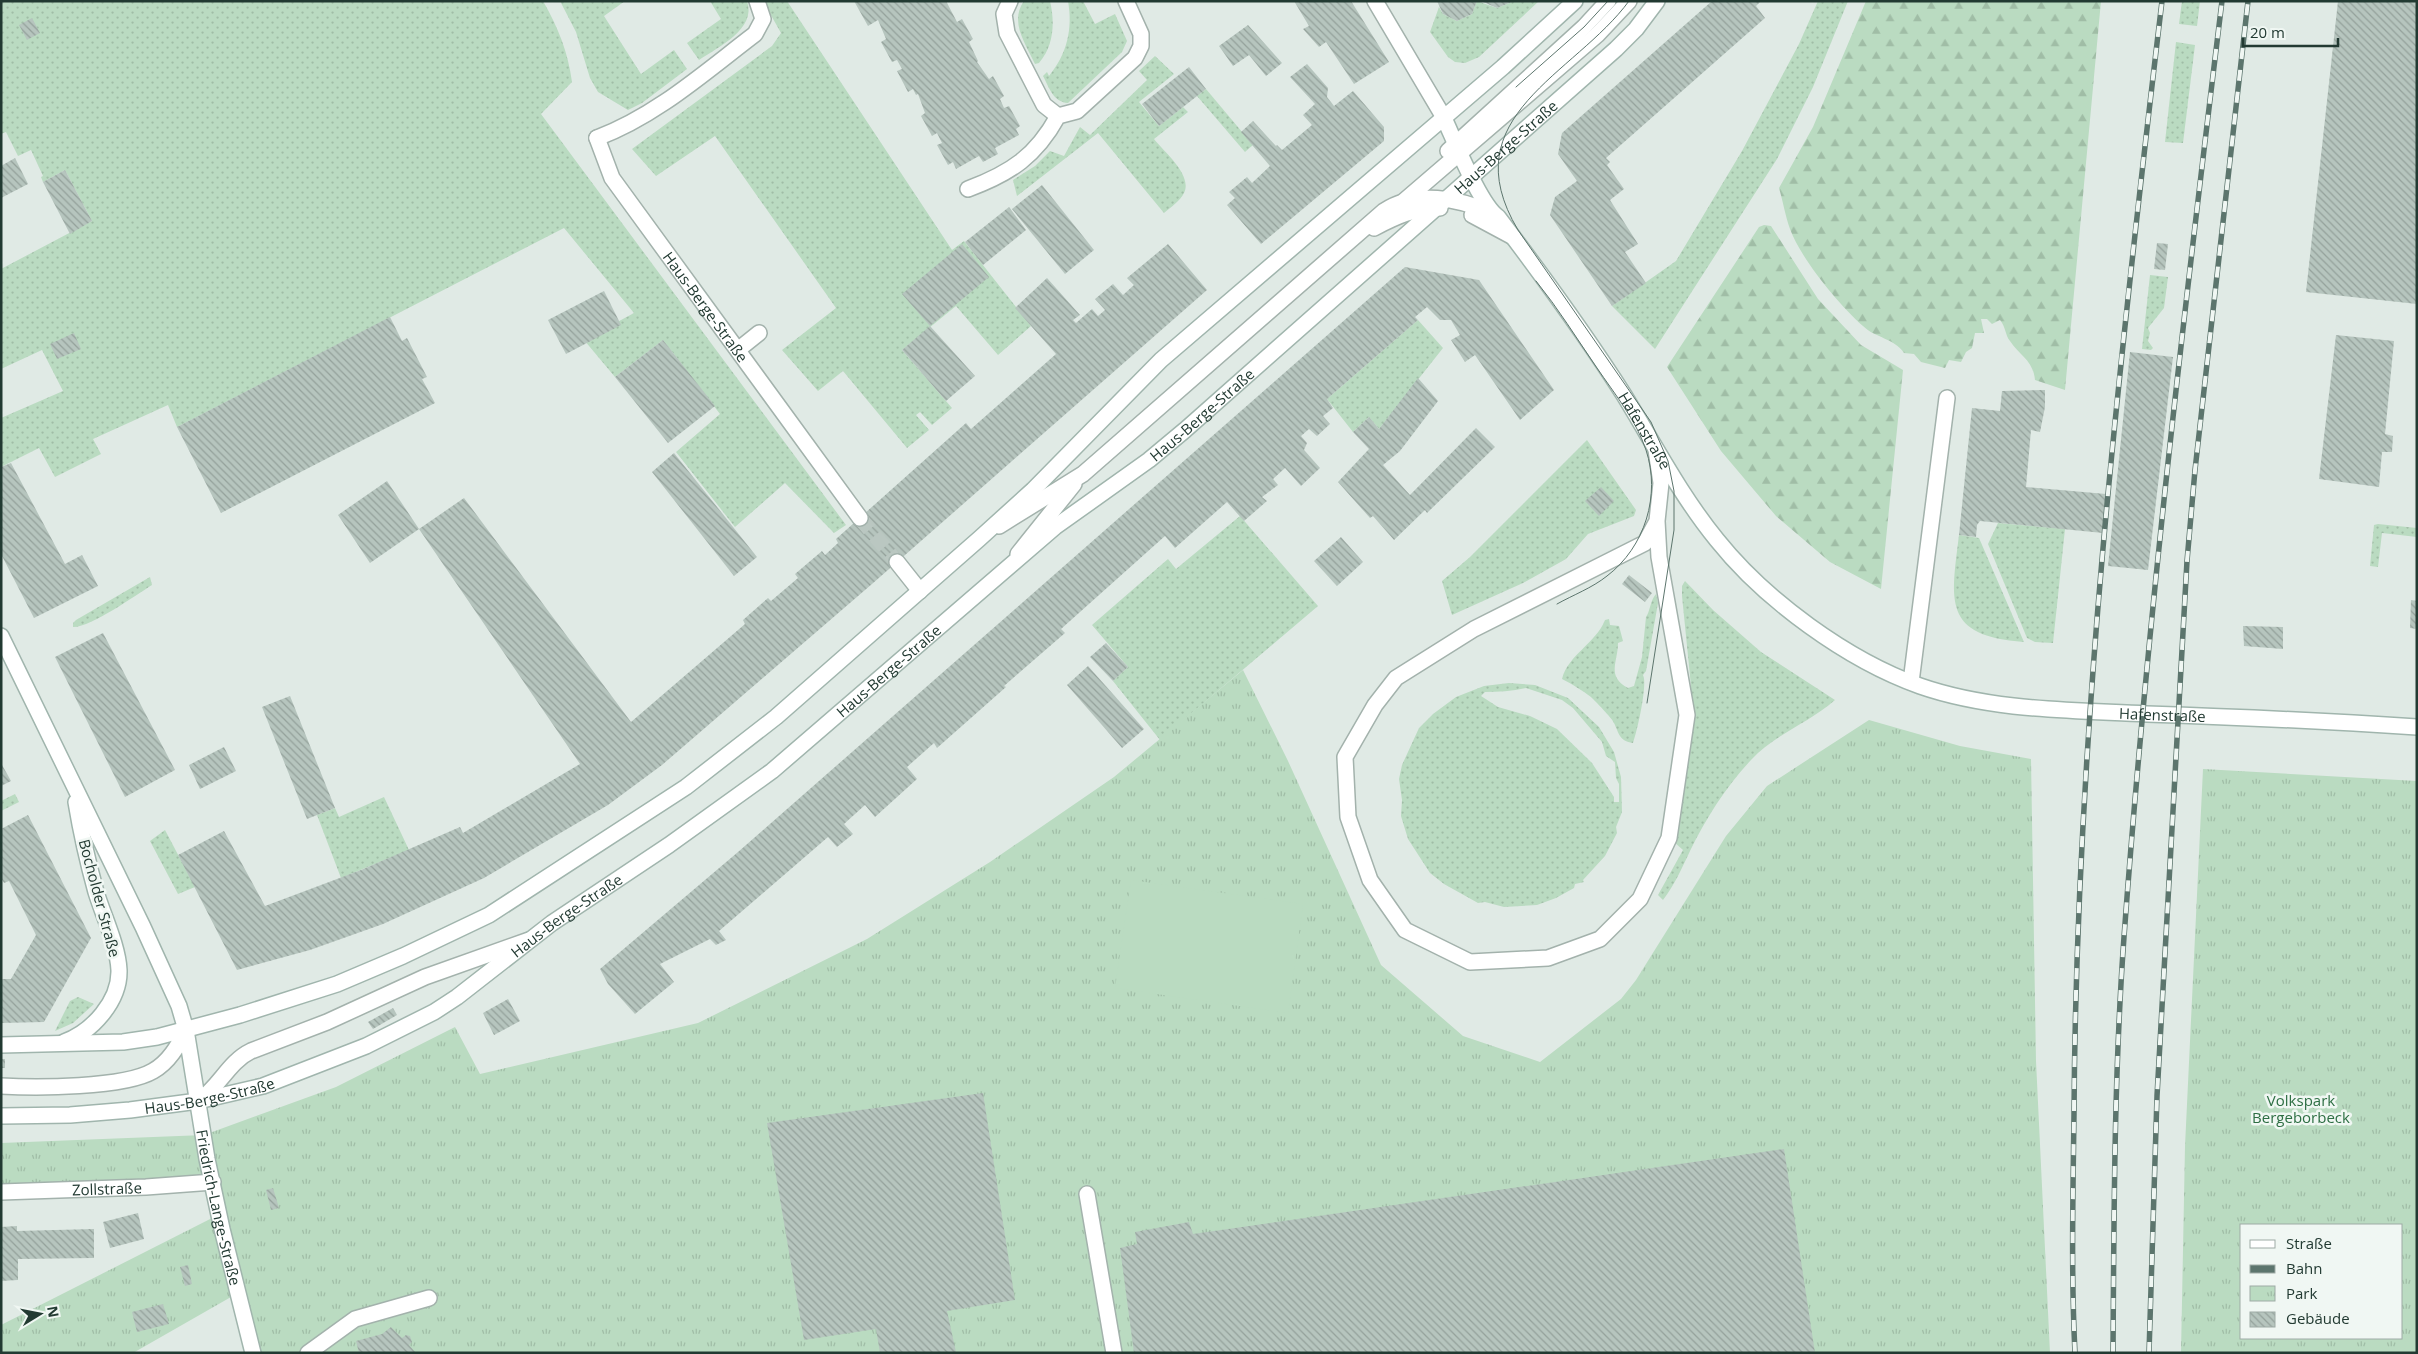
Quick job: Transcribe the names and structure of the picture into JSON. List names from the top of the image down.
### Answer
{
  "streets": {
    "main road": [
      "Haus-Berge-Straße",
      "Hafenstraße",
      "Bocholder Straße",
      "Zollstraße",
      "Friedrich-Lange-Straße"
    ]
  },
  "crossings": [
    ["Haus-Berge-Straße", "Hafenstraße"],
    ["Haus-Berge-Straße", "Friedrich-Lange-Straße"],
    ["Bocholder Straße", "Friedrich-Lange-Straße"],
    ["Zollstraße", "Friedrich-Lange-Straße"]
  ],
  "parks": ["Volkspark Bergeborbeck"],
  "legend": [
    "Straße",
    "Bahn",
    "Park",
    "Gebäude"
  ],
  "scale_bar": "20 m",
  "north": "right"
}
